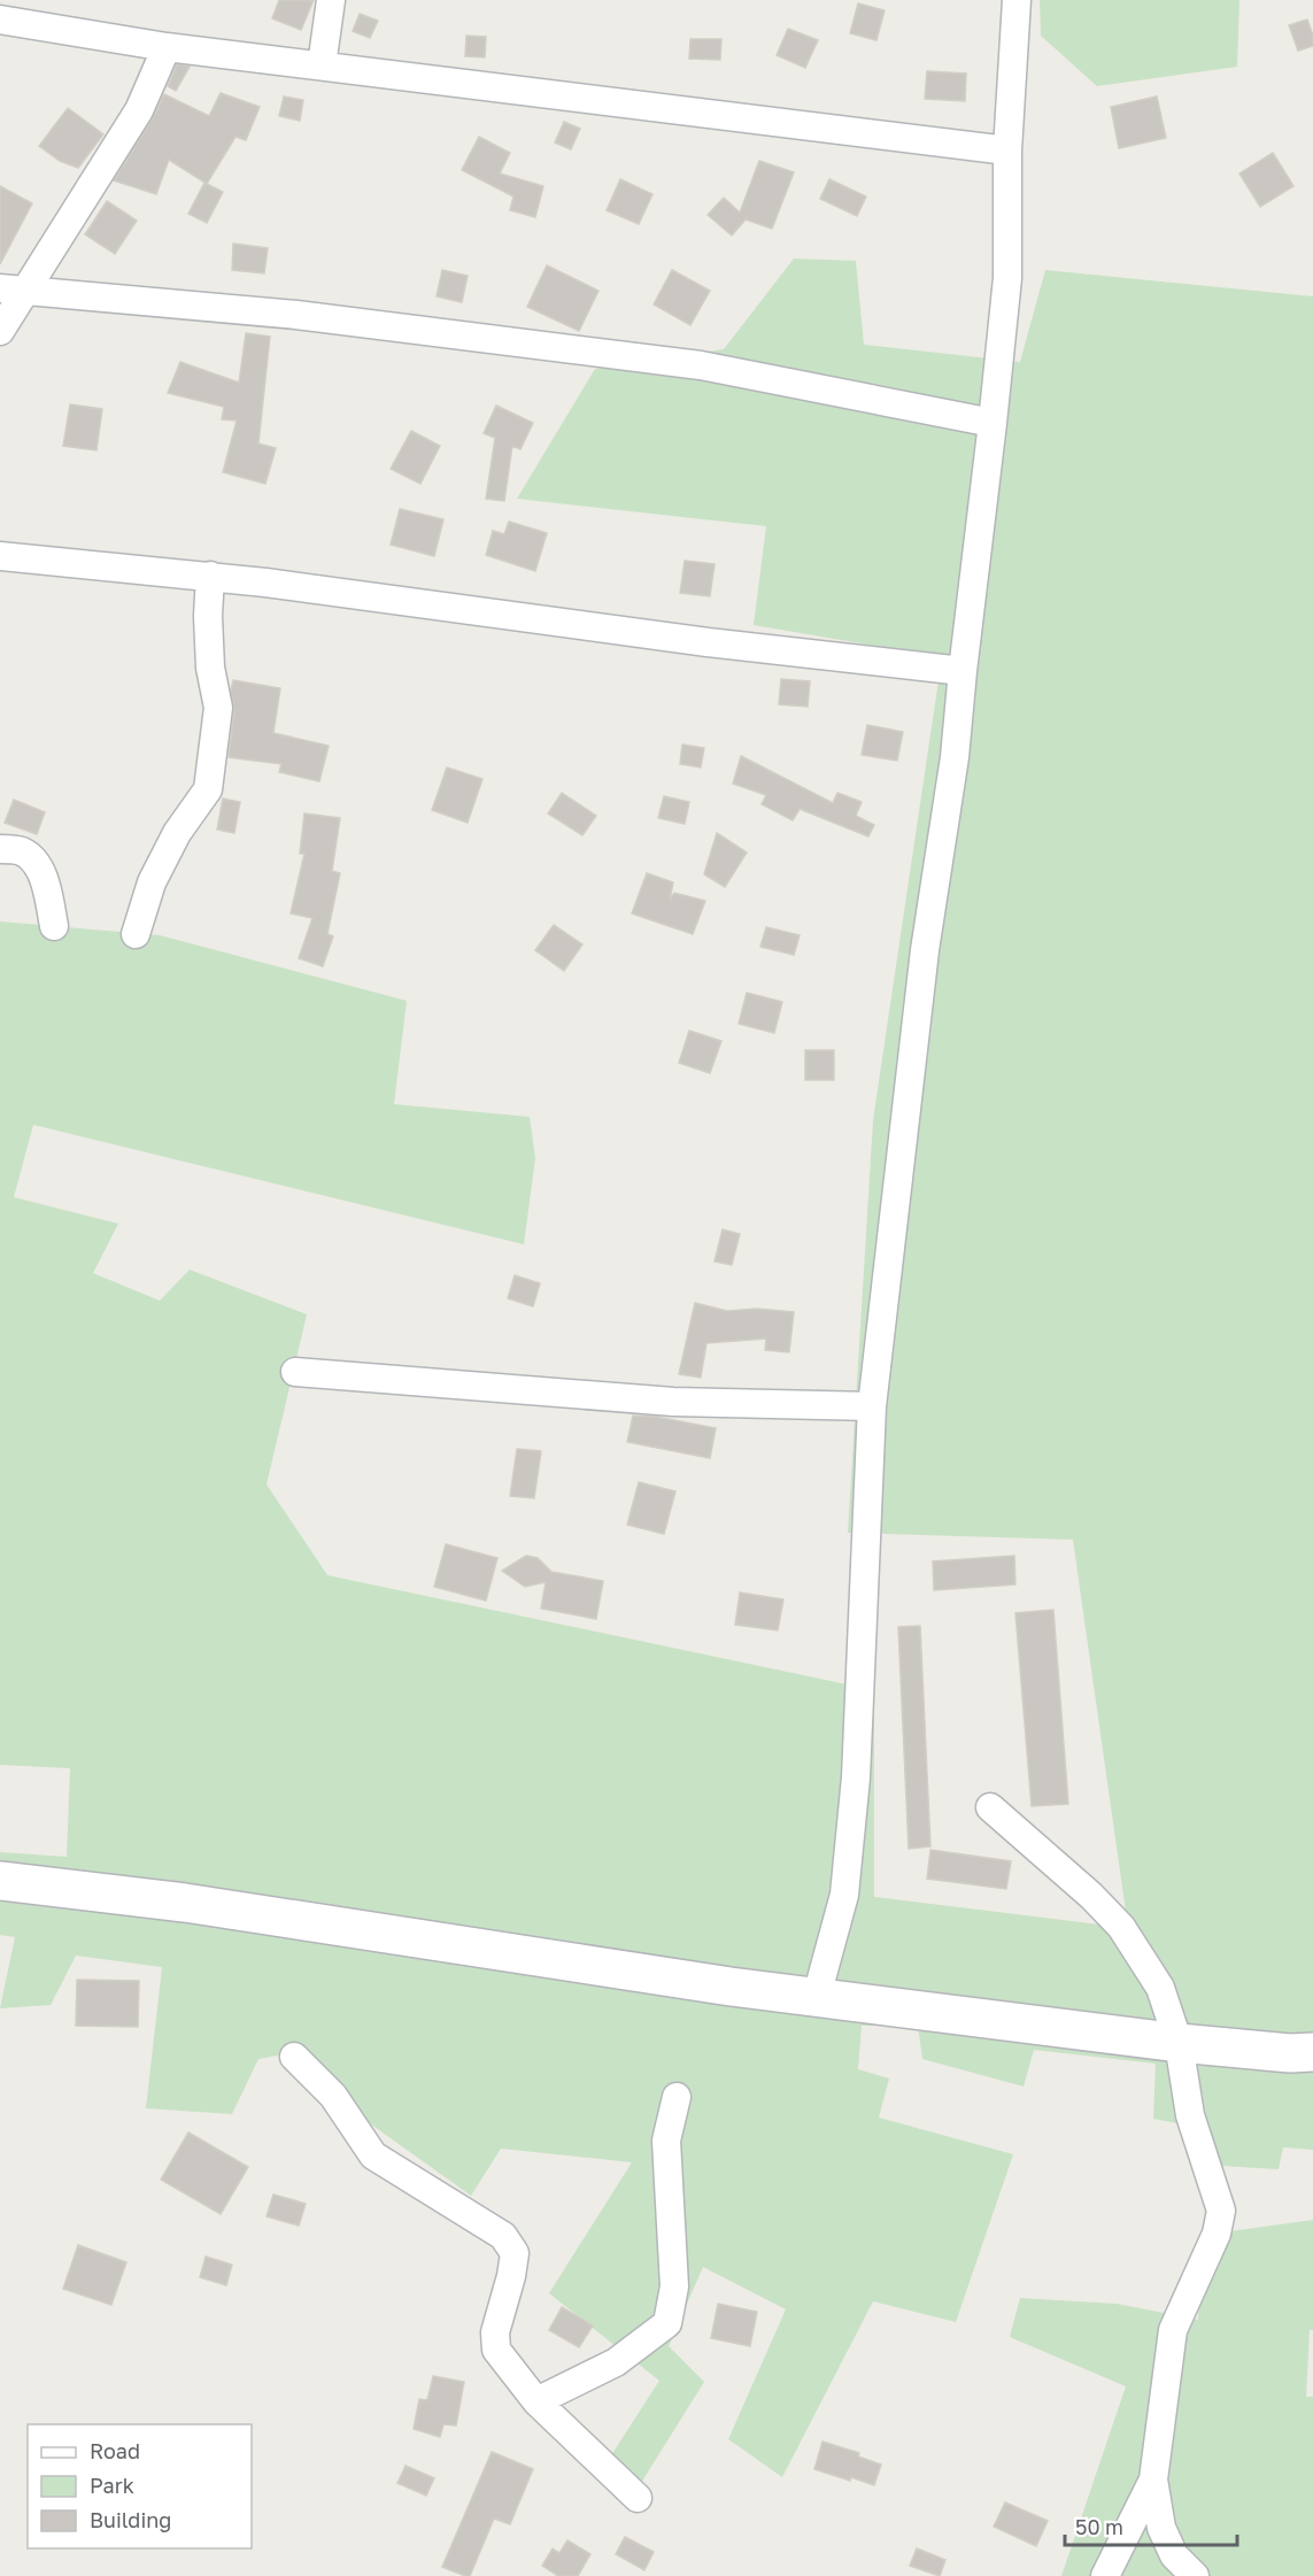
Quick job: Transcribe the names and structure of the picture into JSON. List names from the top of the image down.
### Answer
{
  "legend": ["Road", "Park", "Building"],
  "scale_bar": "50 m"
}
